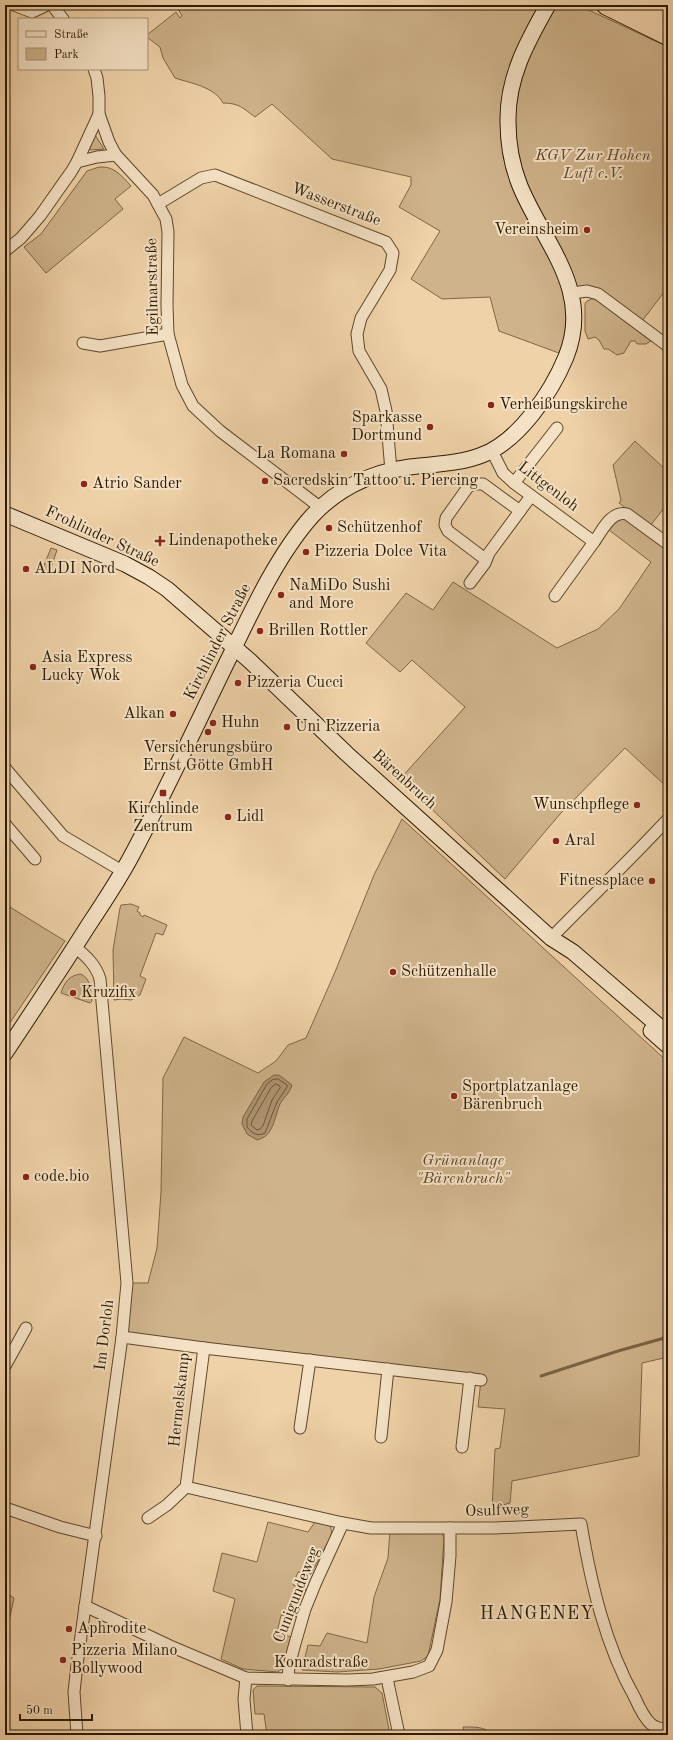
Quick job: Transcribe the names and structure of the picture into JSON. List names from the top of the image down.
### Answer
{
  "streets": {
    "main road": ["Frohlinder Straße", "Kirchlinder Straße", "Bärenbruch"],
    "street": [
      "Wasserstraße",
      "Egilmarstraße",
      "Littgenloh",
      "Im Dorloh",
      "Hermelskamp",
      "Osulfweg",
      "Cunigundeweg",
      "Konradstraße"
    ]
  },
  "crossings": [
    ["Wasserstraße", "Egilmarstraße"],
    ["Wasserstraße", "Kirchlinder Straße"],
    ["Egilmarstraße", "Kirchlinder Straße"],
    ["Littgenloh", "Kirchlinder Straße"],
    ["Frohlinder Straße", "Kirchlinder Straße"],
    ["Frohlinder Straße", "Bärenbruch"],
    ["Kirchlinder Straße", "Bärenbruch"],
    ["Kirchlinder Straße", "Im Dorloh"],
    ["Im Dorloh", "Hermelskamp"],
    ["Im Dorloh", "Konradstraße"],
    ["Hermelskamp", "Osulfweg"],
    ["Osulfweg", "Cunigundeweg"],
    ["Osulfweg", "Konradstraße"],
    ["Cunigundeweg", "Konradstraße"]
  ],
  "districts": ["HANGENEY"],
  "parks": ["KGV Zur Hohen Luft e.V.", "Grünanlage \"Bärenbruch\""],
  "places": {
    "other": [
      "Vereinsheim",
      "Verheißungskirche",
      "Sparkasse Dortmund",
      "La Romana",
      "Sacredskin Tattoo u. Piercing",
      "Atrio Sander",
      "Schützenhof",
      "Pizzeria Dolce Vita",
      "ALDI Nord",
      "NaMiDo Sushi and More",
      "Brillen Rottler",
      "Asia Express Lucky Wok",
      "Pizzeria Cucci",
      "Alkan",
      "Huhn",
      "Uni Pizzeria",
      "Versicherungsbüro Ernst Götte GmbH",
      "Wunschpflege",
      "Lidl",
      "Aral",
      "Fitnessplace",
      "Schützenhalle",
      "Kruzifix",
      "Sportplatzanlage Bärenbruch",
      "code.bio",
      "Aphrodite",
      "Pizzeria Milano Bollywood"
    ],
    "health": ["Lindenapotheke"],
    "transit": ["Kirchlinde Zentrum"]
  },
  "legend": ["Straße", "Park"],
  "scale_bar": "50 m"
}
